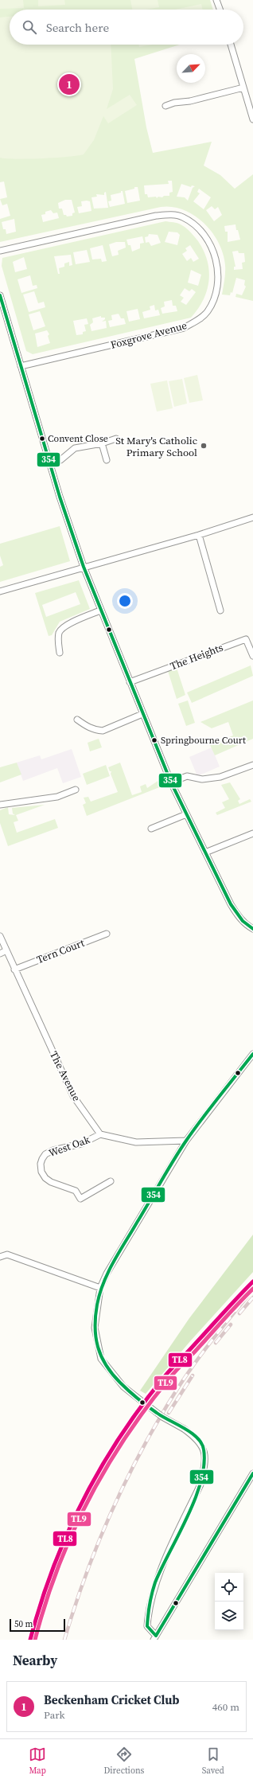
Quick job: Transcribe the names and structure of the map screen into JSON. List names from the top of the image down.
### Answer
{
  "streets": {
    "street": [
      "Foxgrove Avenue",
      "The Heights",
      "Tern Court",
      "The Avenue",
      "West Oak"
    ]
  },
  "crossings": [
    ["Tern Court", "The Avenue"],
    ["The Avenue", "West Oak"]
  ],
  "places": ["Convent Close", "St Mary's Catholic Primary School", "Springbourne Court"],
  "lines": ["transit line 354", "transit line TL8", "transit line TL9"],
  "scale_bar": "50 m",
  "north": "top right",
  "page": {
    "search": "Search here",
    "pins": "1",
    "scale": "50 m",
    "heading": "Nearby",
    "list": [
      {
        "mark": "1",
        "name": "Beckenham Cricket Club",
        "note": "Park",
        "value": "460 m"
      }
    ],
    "nav": ["Map", "Directions", "Saved"]
  }
}
